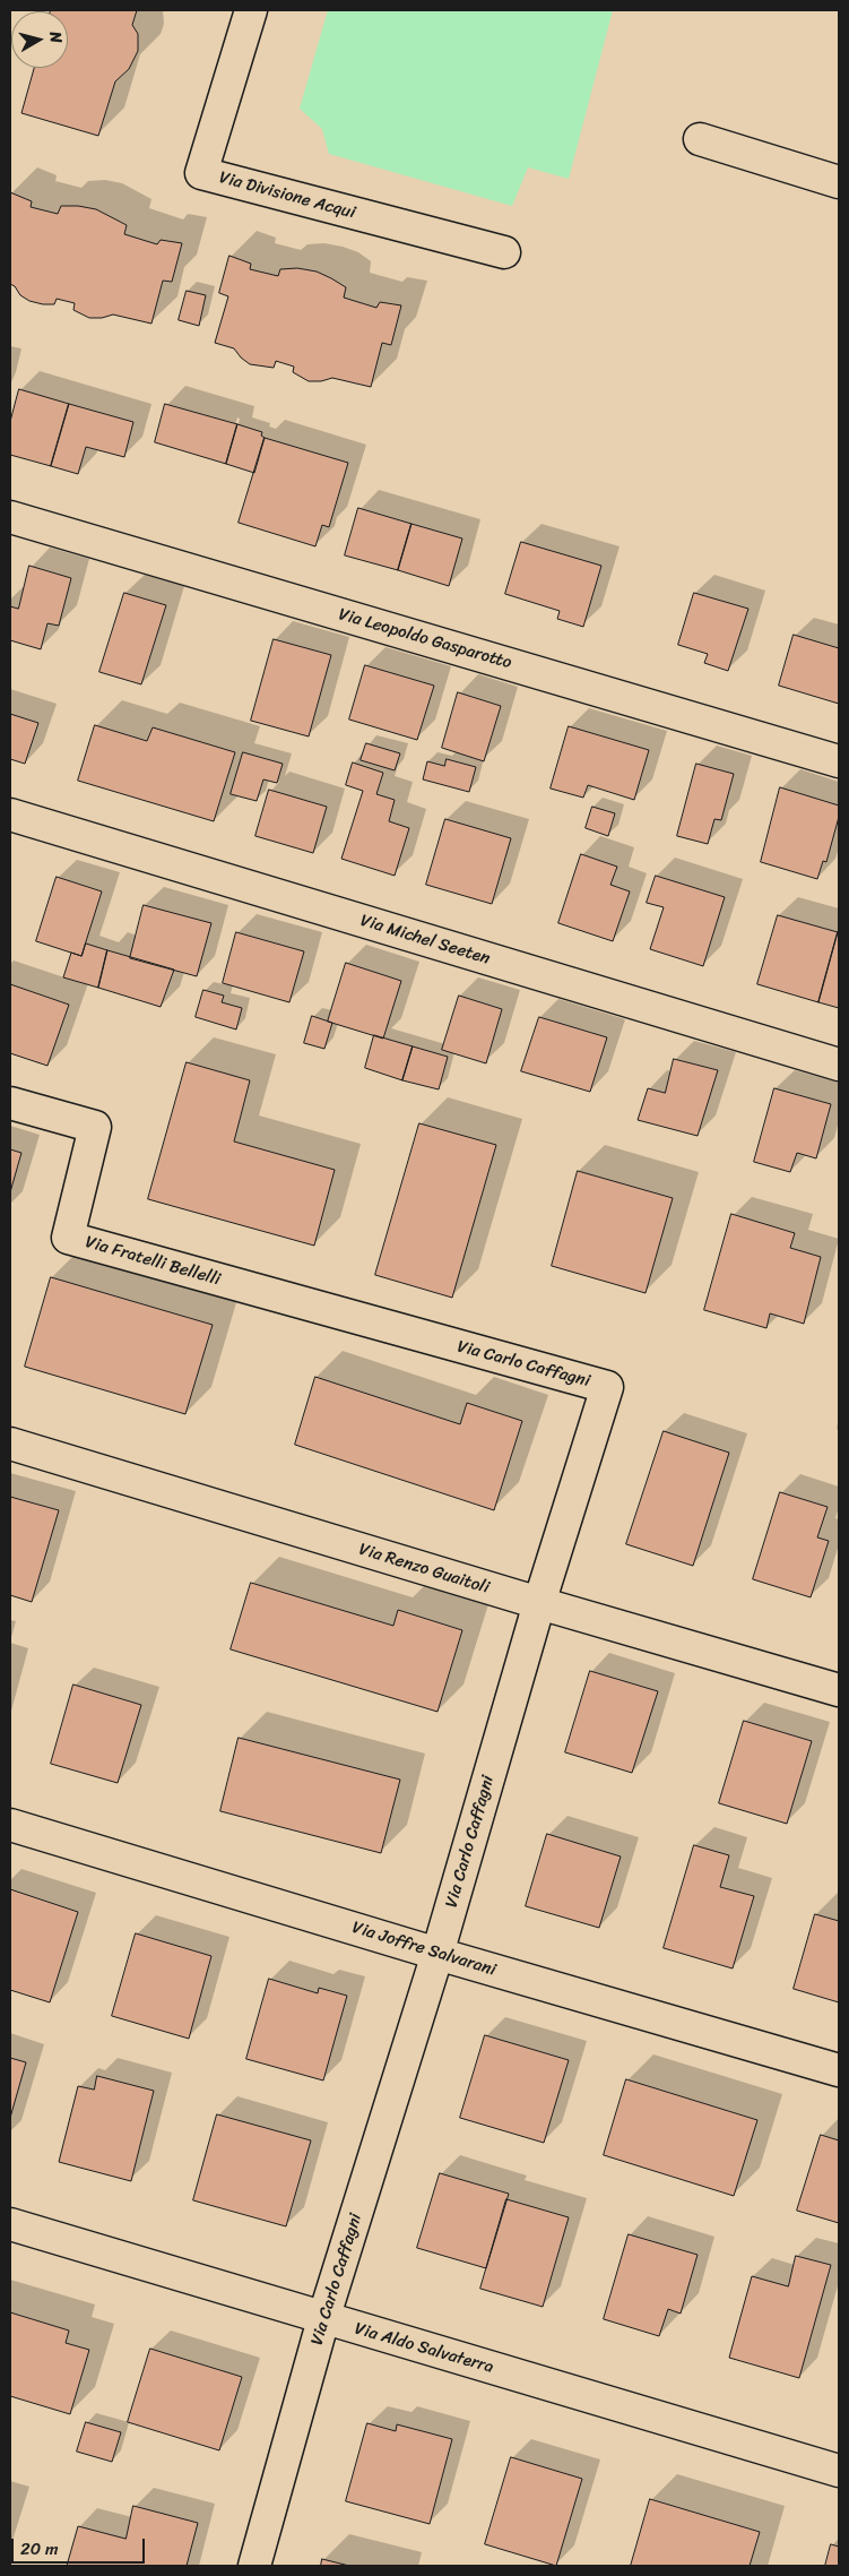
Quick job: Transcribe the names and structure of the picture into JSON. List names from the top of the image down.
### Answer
{
  "streets": {
    "street": [
      "Via Divisione Acqui",
      "Via Leopoldo Gasparotto",
      "Via Michel Seeten",
      "Via Fratelli Bellelli",
      "Via Carlo Caffagni",
      "Via Renzo Guaitoli",
      "Via Joffre Salvarani",
      "Via Aldo Salvaterra"
    ]
  },
  "crossings": [
    ["Via Fratelli Bellelli", "Via Carlo Caffagni"],
    ["Via Carlo Caffagni", "Via Renzo Guaitoli"],
    ["Via Carlo Caffagni", "Via Joffre Salvarani"],
    ["Via Carlo Caffagni", "Via Aldo Salvaterra"]
  ],
  "scale_bar": "20 m",
  "north": "right"
}
